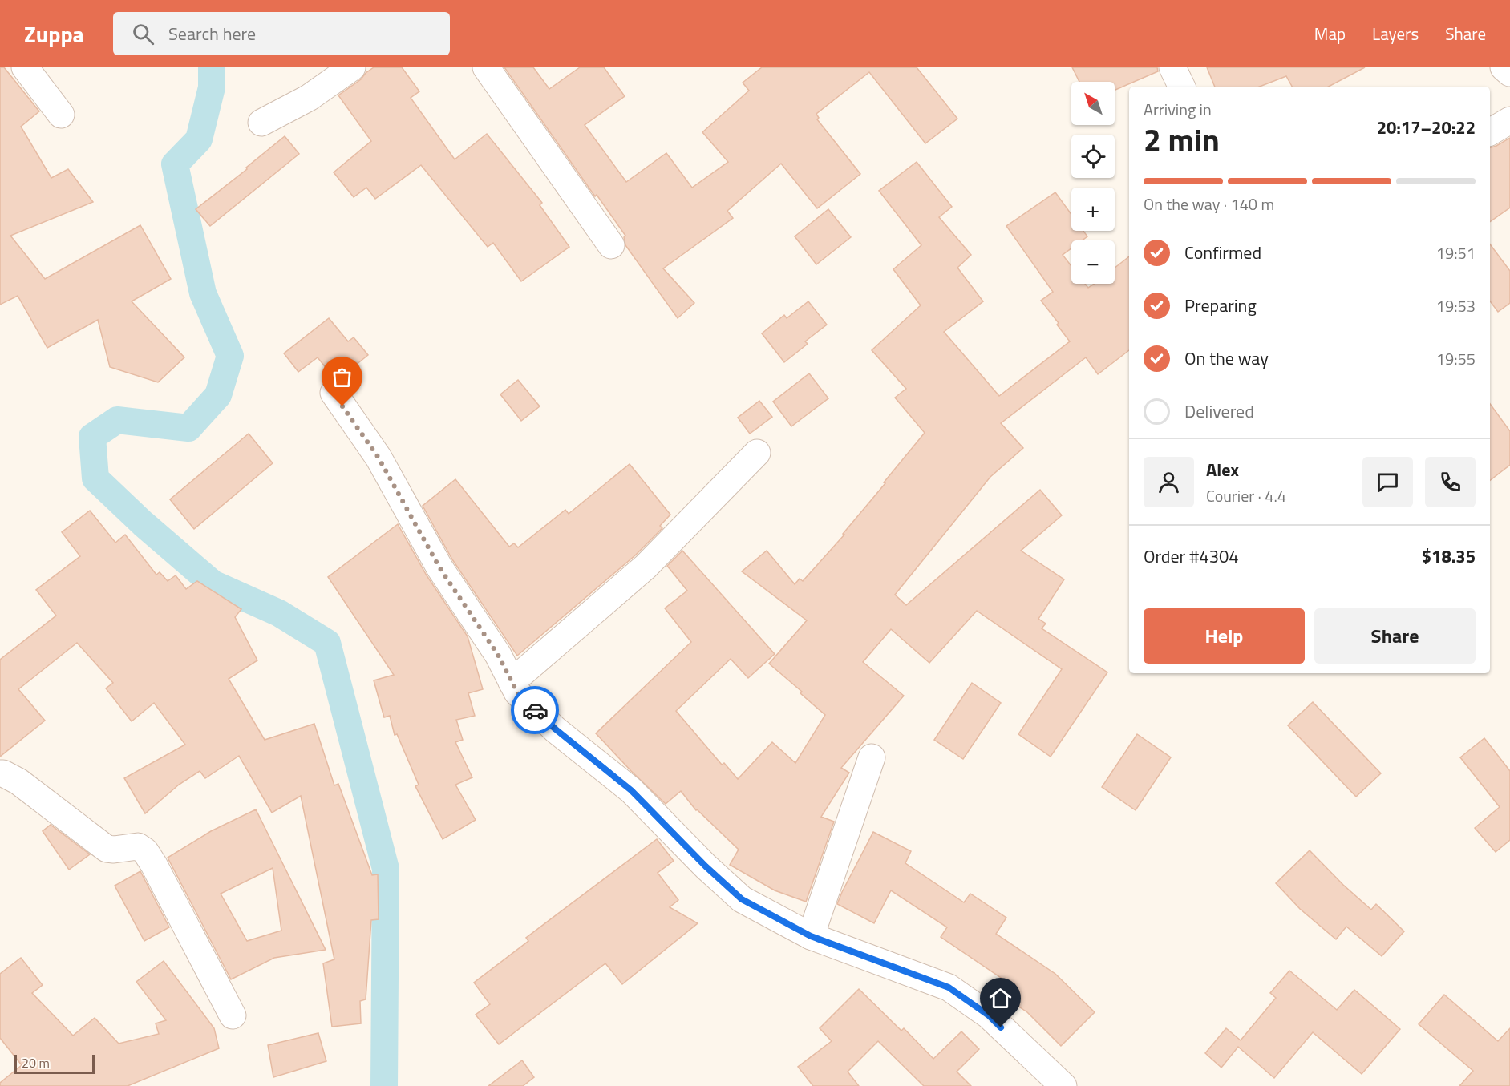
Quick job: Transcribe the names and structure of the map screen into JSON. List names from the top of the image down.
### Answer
{
  "scale_bar": "20 m",
  "north": "top left",
  "page": {
    "header": "Zuppa",
    "search": "Search here",
    "nav": ["Map", "Layers", "Share"],
    "map_buttons": ["+", "−"],
    "heading": ["2 min", "Arriving in", "20:17–20:22"],
    "panel": [
      "Alex",
      "Courier · 4.4",
      "Order #4304",
      "$18.35"
    ],
    "bar": "On the way · 140 m",
    "list": [
      ["Confirmed", "19:51"],
      ["Preparing", "19:53"],
      ["On the way", "19:55"],
      "Delivered"
    ],
    "buttons": ["Help", "Share"],
    "scale": "20 m"
  }
}
